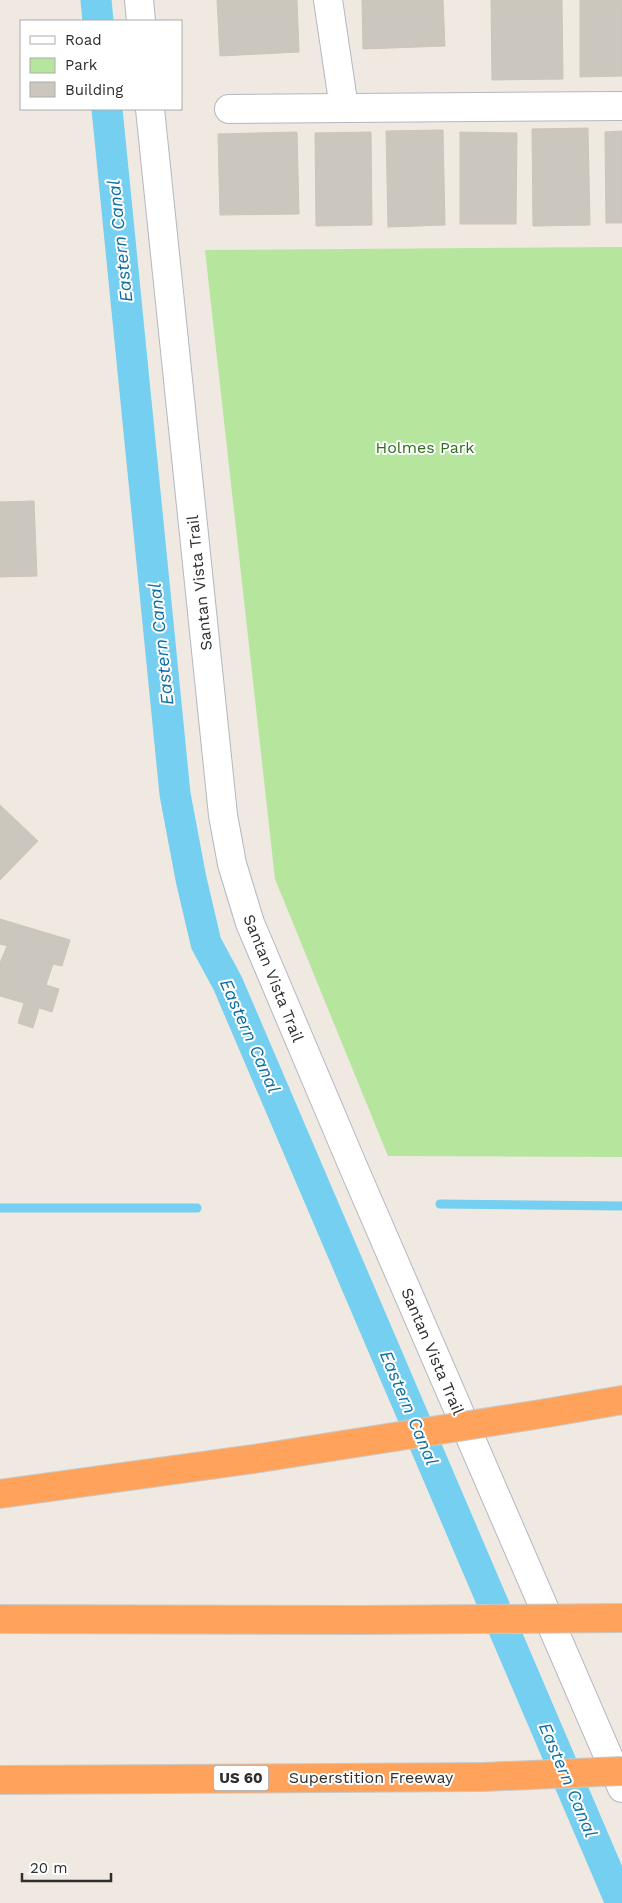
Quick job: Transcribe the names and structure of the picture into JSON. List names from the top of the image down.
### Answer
{
  "streets": {
    "highway": ["Superstition Freeway", "US 60"],
    "lane": ["Santan Vista Trail"]
  },
  "water": ["Eastern Canal"],
  "parks": ["Holmes Park"],
  "legend": ["Road", "Park", "Building"],
  "scale_bar": "20 m"
}
